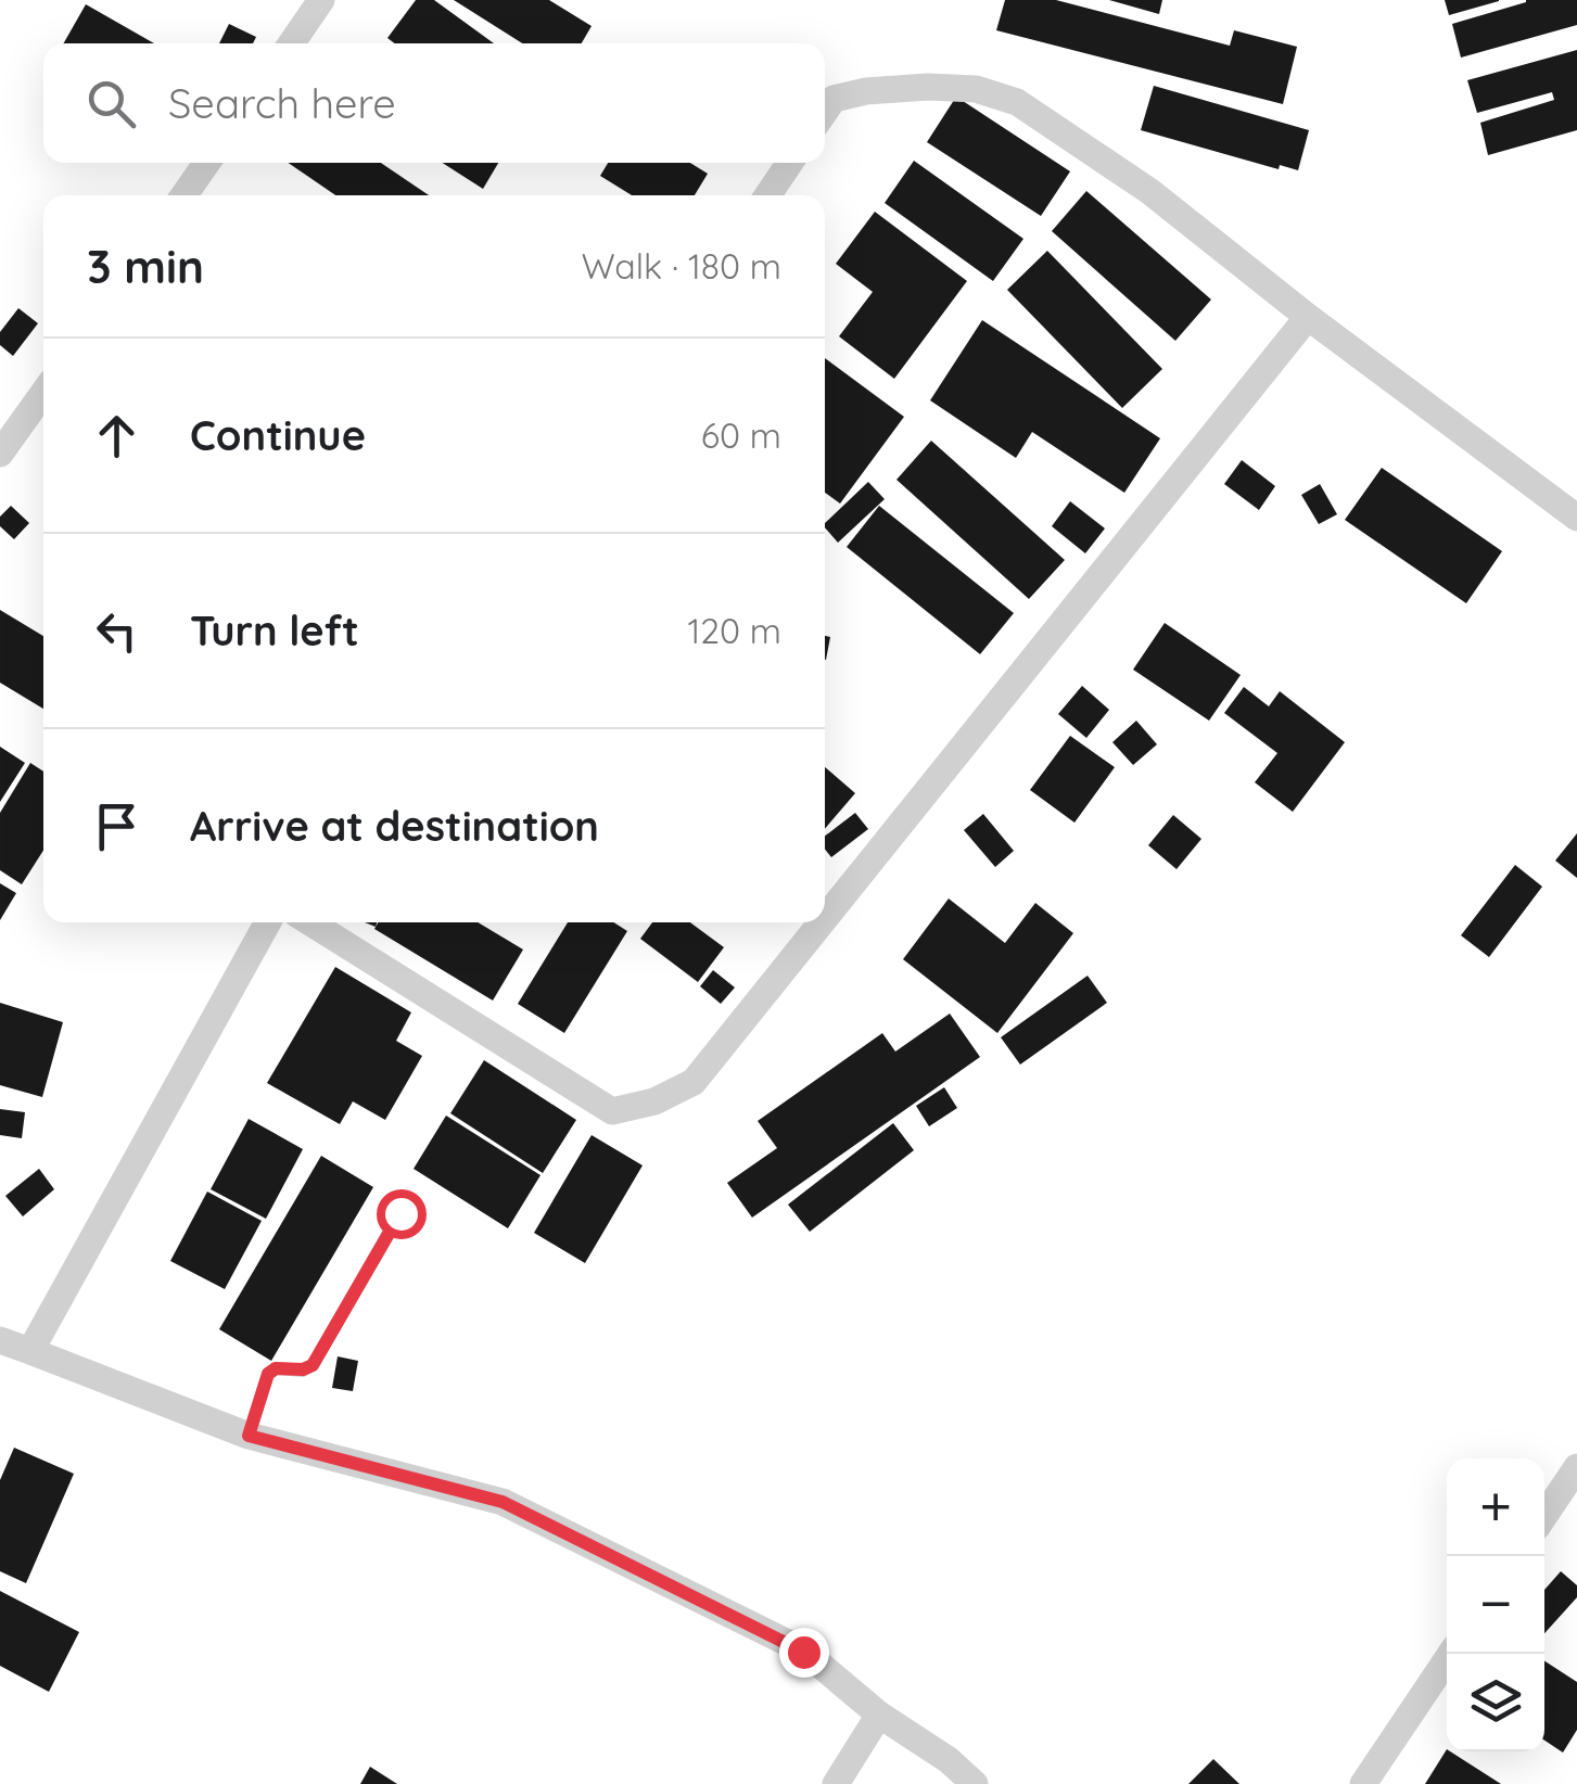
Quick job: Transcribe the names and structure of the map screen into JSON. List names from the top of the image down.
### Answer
{
  "page": {
    "search": "Search here",
    "heading": ["3 min", "Walk · 180 m"],
    "list": [
      ["Continue", "60 m"],
      ["Turn left", "120 m"],
      "Arrive at destination"
    ],
    "map_buttons": ["+", "−"]
  }
}
